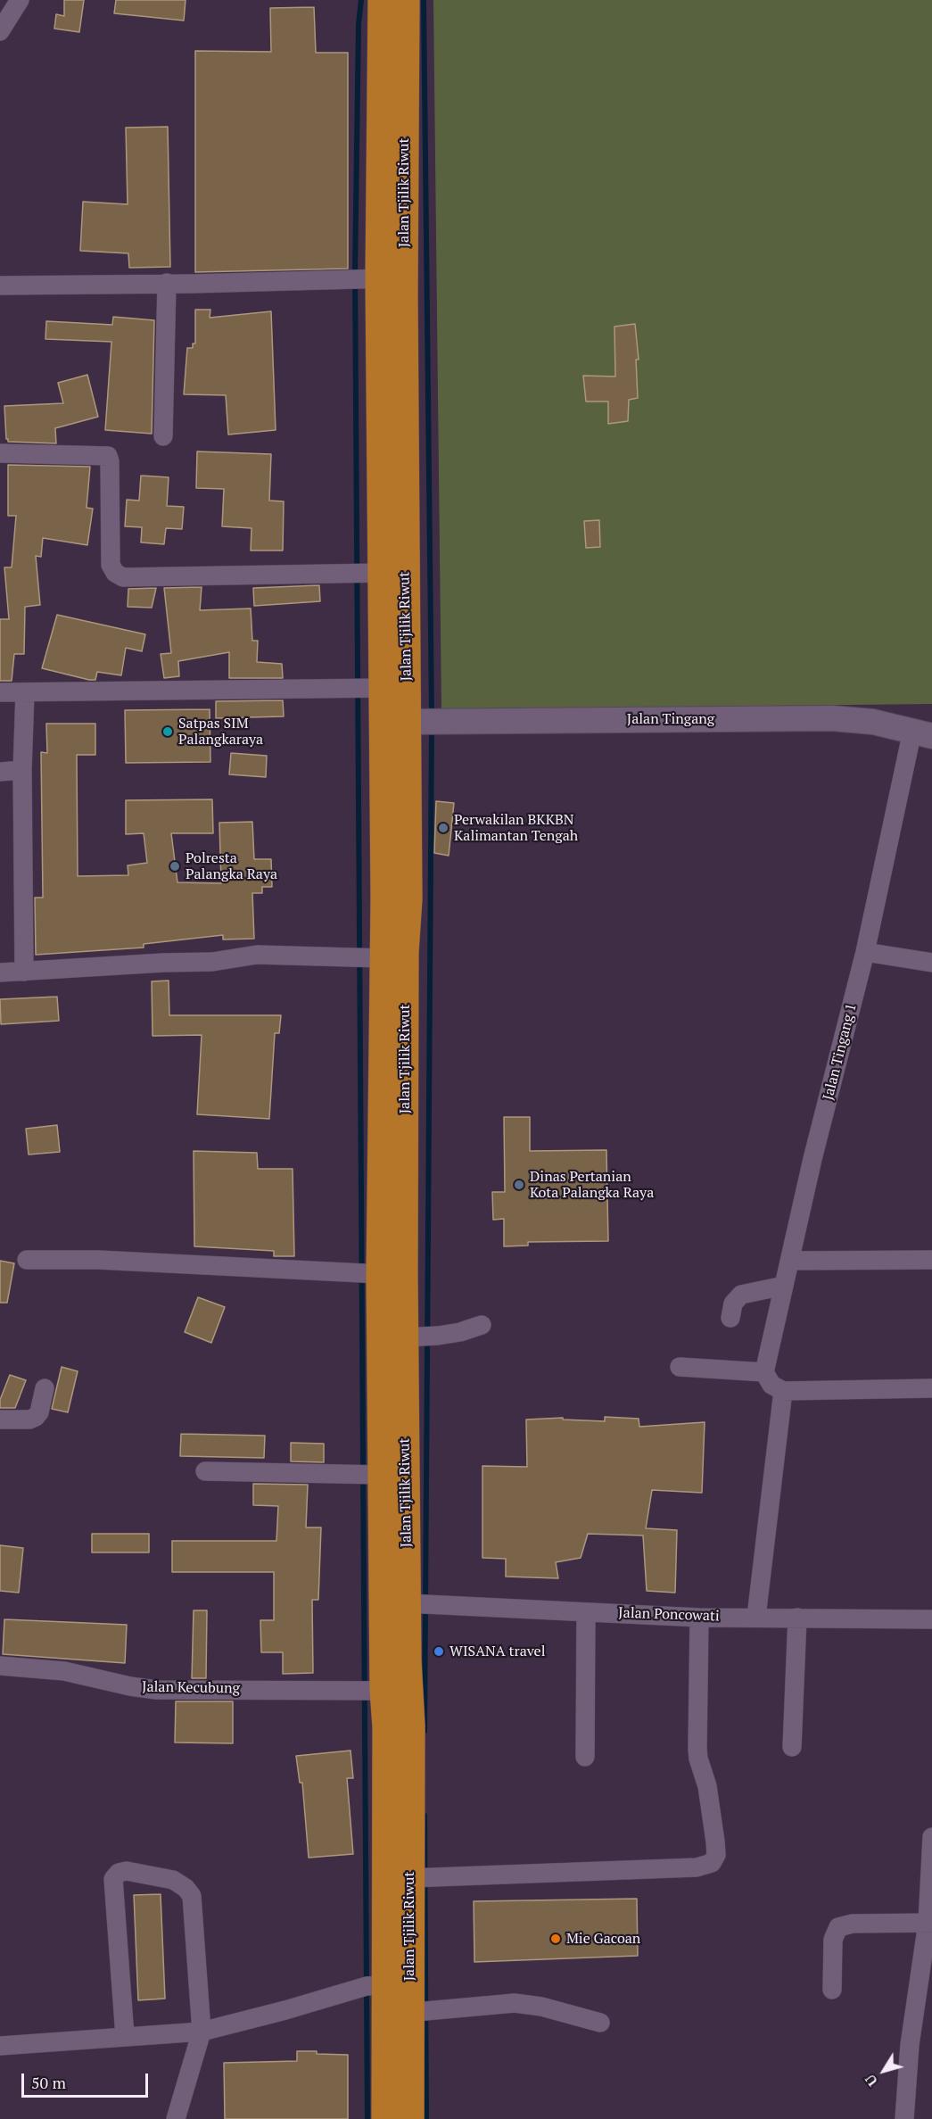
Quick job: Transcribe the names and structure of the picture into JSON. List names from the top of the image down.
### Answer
{
  "streets": {
    "highway": ["Jalan Tjilik Riwut"],
    "main road": ["Jalan Tingang"],
    "street": ["Jalan Tingang 1", "Jalan Poncowati", "Jalan Kecubung"]
  },
  "crossings": [
    ["Jalan Tjilik Riwut", "Jalan Tingang"],
    ["Jalan Tjilik Riwut", "Jalan Poncowati"],
    ["Jalan Tjilik Riwut", "Jalan Kecubung"],
    ["Jalan Tingang", "Jalan Tingang 1"]
  ],
  "places": [
    "Satpas SIM Palangkaraya",
    "Perwakilan BKKBN Kalimantan Tengah",
    "Polresta Palangka Raya",
    "Dinas Pertanian Kota Palangka Raya",
    "WISANA travel",
    "Mie Gacoan"
  ],
  "scale_bar": "50 m",
  "north": "bottom left"
}
